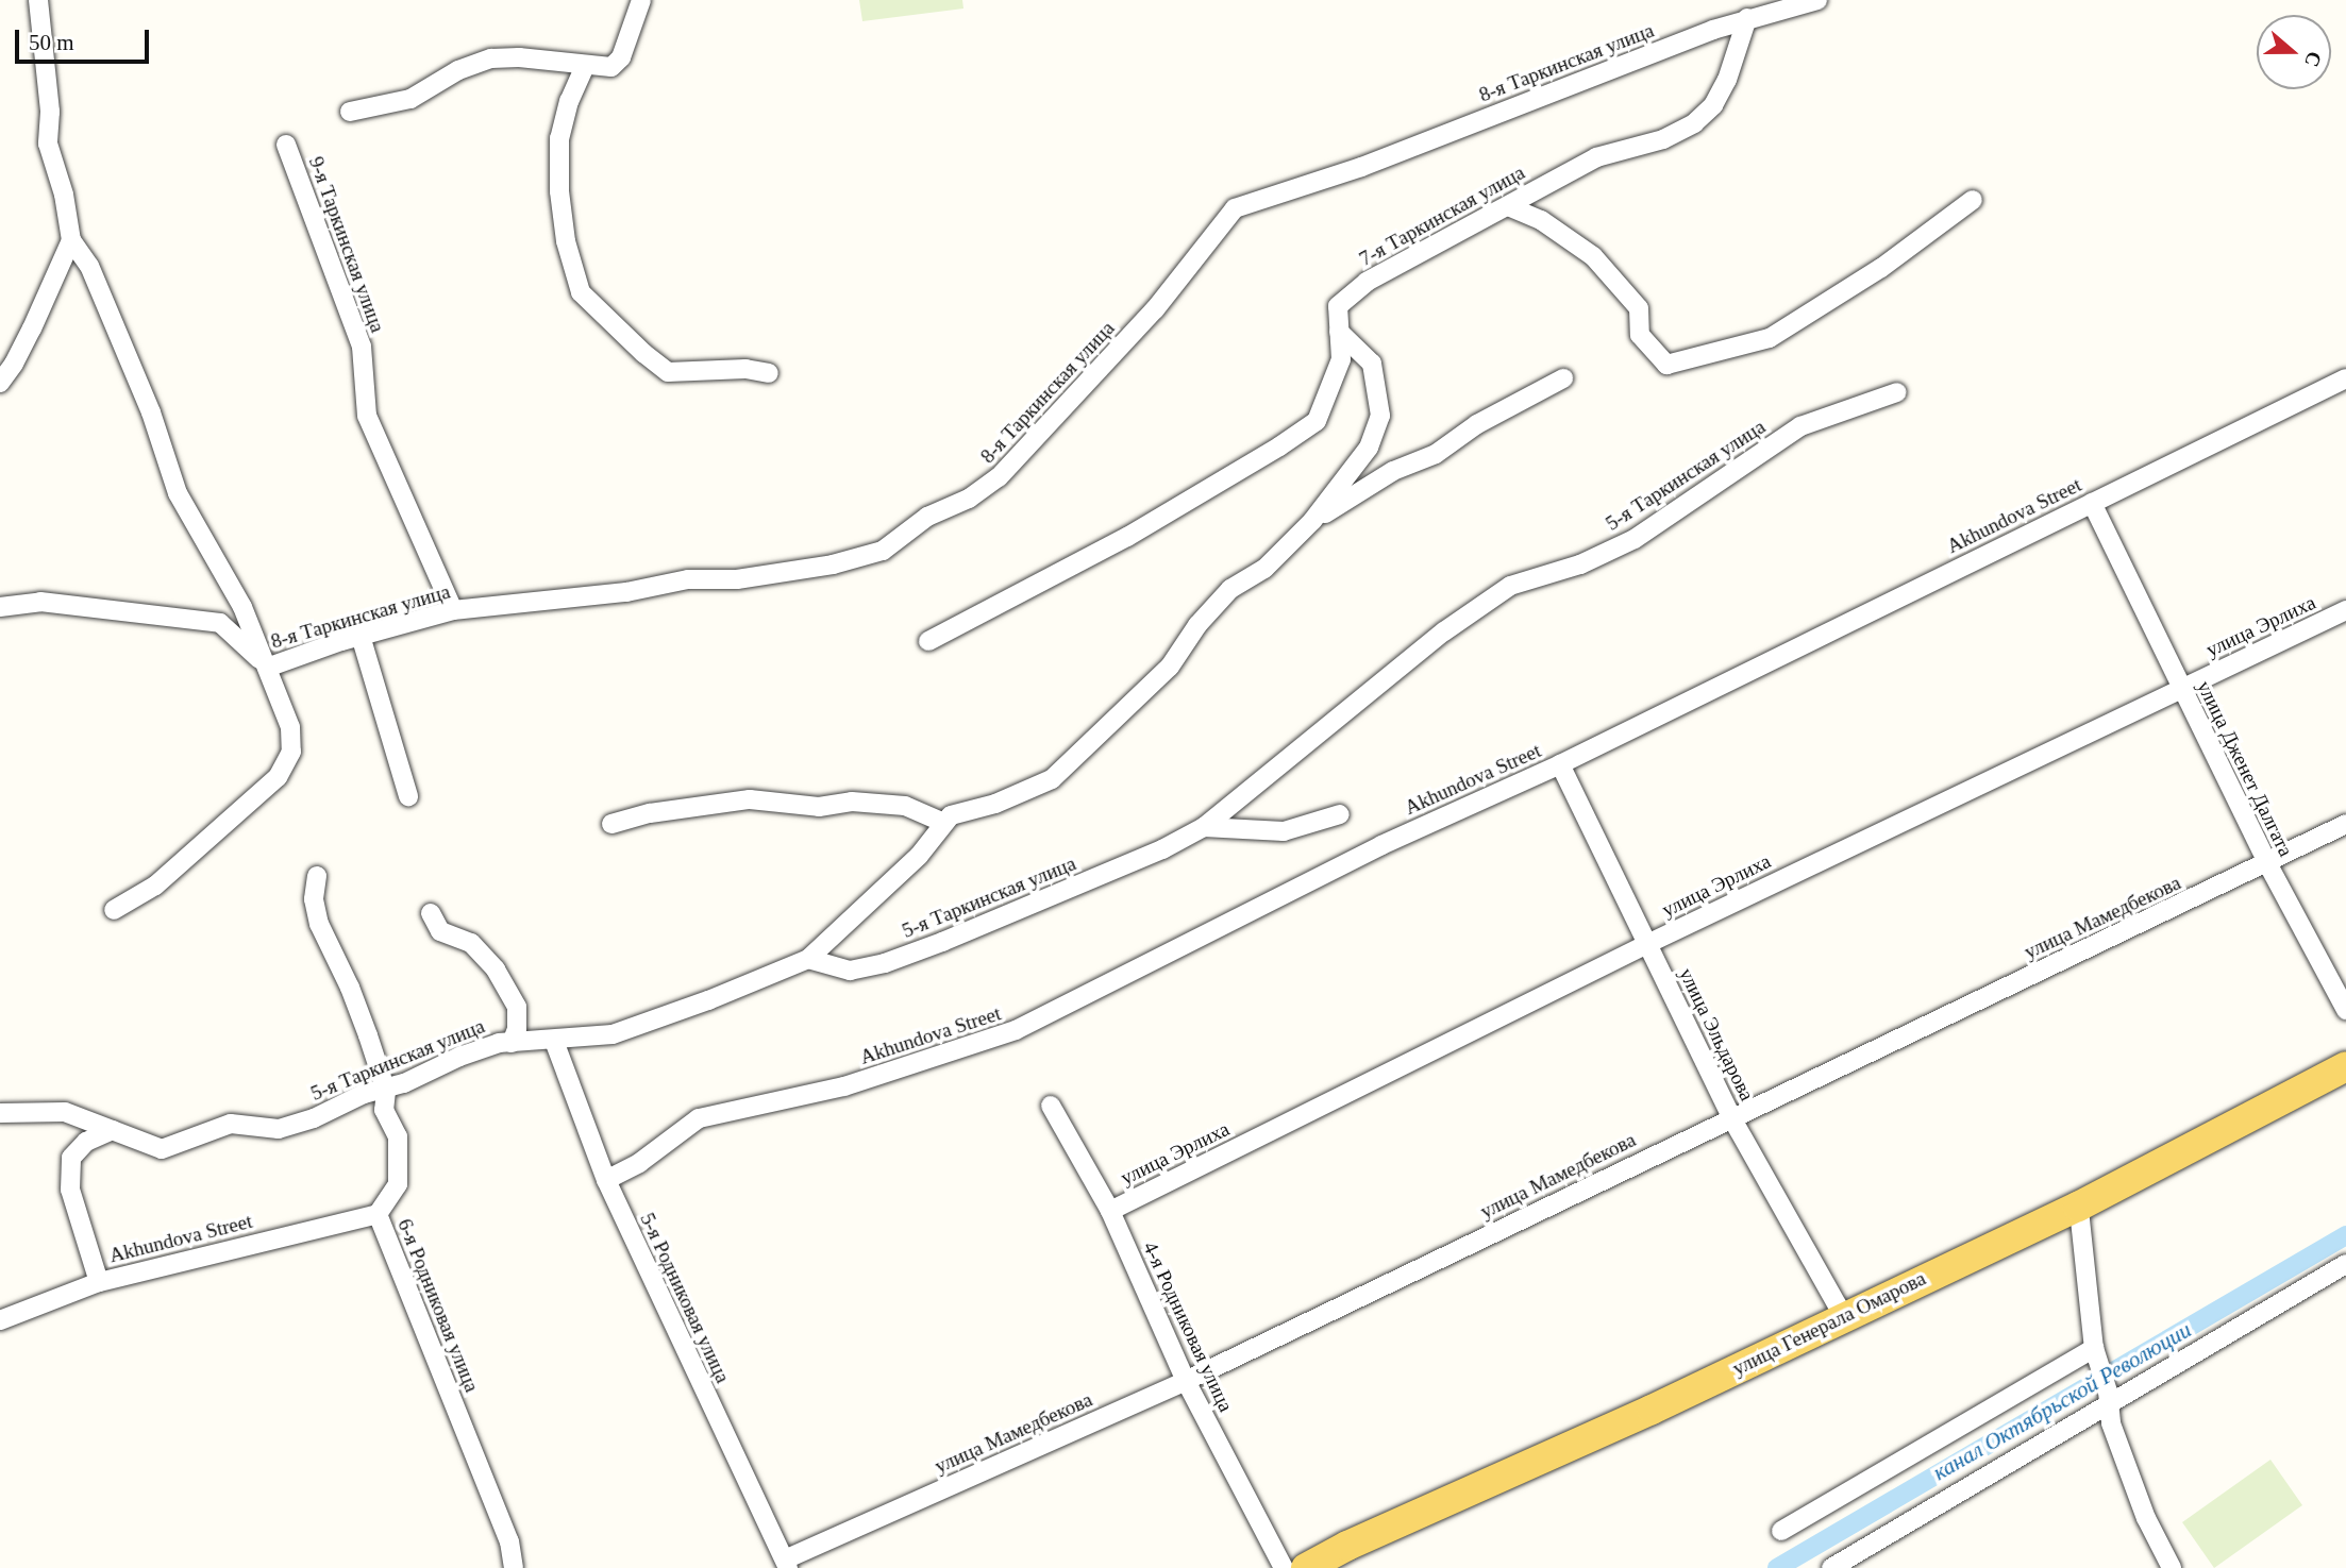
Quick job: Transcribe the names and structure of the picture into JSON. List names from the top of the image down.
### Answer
{
  "streets": {
    "main road": ["улица Генерала Омарова"],
    "street": [
      "8-я Таркинская улица",
      "7-я Таркинская улица",
      "9-я Таркинская улица",
      "5-я Таркинская улица",
      "Akhundova Street",
      "улица Эрлиха",
      "улица Дженет Далгата",
      "улица Мамедбекова",
      "улица Эльдарова",
      "5-я Родниковая улица",
      "6-я Родниковая улица",
      "4-я Родниковая улица"
    ]
  },
  "crossings": [
    ["8-я Таркинская улица", "7-я Таркинская улица"],
    ["8-я Таркинская улица", "9-я Таркинская улица"],
    ["5-я Таркинская улица", "5-я Родниковая улица"],
    ["5-я Таркинская улица", "6-я Родниковая улица"],
    ["Akhundova Street", "улица Дженет Далгата"],
    ["Akhundova Street", "улица Эльдарова"],
    ["Akhundova Street", "5-я Родниковая улица"],
    ["Akhundova Street", "6-я Родниковая улица"],
    ["улица Эрлиха", "улица Дженет Далгата"],
    ["улица Эрлиха", "улица Эльдарова"],
    ["улица Эрлиха", "4-я Родниковая улица"],
    ["улица Дженет Далгата", "улица Мамедбекова"],
    ["улица Мамедбекова", "улица Эльдарова"],
    ["улица Мамедбекова", "5-я Родниковая улица"],
    ["улица Мамедбекова", "4-я Родниковая улица"],
    ["улица Эльдарова", "улица Генерала Омарова"]
  ],
  "water": ["канал Октябрьской Революции"],
  "scale_bar": "50 m",
  "north": "right"
}
